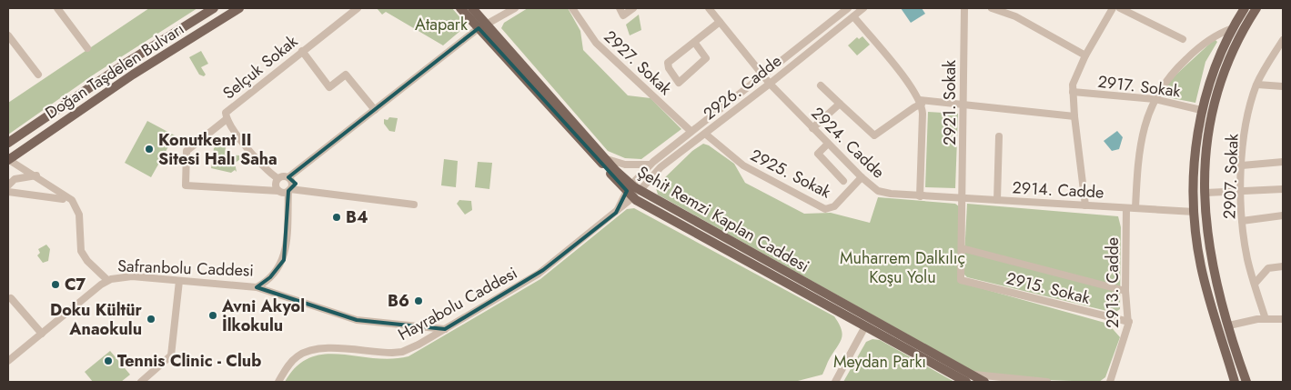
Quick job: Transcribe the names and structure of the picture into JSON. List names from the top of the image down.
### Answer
{
  "streets": {
    "main road": ["Doğan Taşdelen Bulvarı", "Şehit Remzi Kaplan Caddesi"],
    "street": [
      "2927. Sokak",
      "Selçuk Sokak",
      "2917. Sokak",
      "2926. Cadde",
      "2921. Sokak",
      "2924. Cadde",
      "2925. Sokak",
      "2907. Sokak",
      "2914. Cadde",
      "Safranbolu Caddesi",
      "2913. Cadde",
      "2915. Sokak",
      "Hayrabolu Caddesi"
    ]
  },
  "crossings": [
    ["2927. Sokak", "2926. Cadde"],
    ["Selçuk Sokak", "Safranbolu Caddesi"],
    ["2926. Cadde", "2924. Cadde"],
    ["2926. Cadde", "2925. Sokak"],
    ["2926. Cadde", "Şehit Remzi Kaplan Caddesi"],
    ["2926. Cadde", "Hayrabolu Caddesi"],
    ["2921. Sokak", "2914. Cadde"],
    ["2921. Sokak", "2915. Sokak"],
    ["2924. Cadde", "2925. Sokak"],
    ["2924. Cadde", "2914. Cadde"],
    ["2914. Cadde", "2913. Cadde"],
    ["Şehit Remzi Kaplan Caddesi", "Hayrabolu Caddesi"],
    ["2913. Cadde", "2915. Sokak"]
  ],
  "parks": ["Atapark", "Muharrem Dalkılıç Koşu Yolu", "Meydan Parkı"],
  "places": [
    "Konutkent II Sitesi Halı Saha",
    "B4",
    "C7",
    "B6",
    "Avni Akyol İlkokulu",
    "Doku Kültür Anaokulu",
    "Tennis Clinic - Club"
  ]
}
